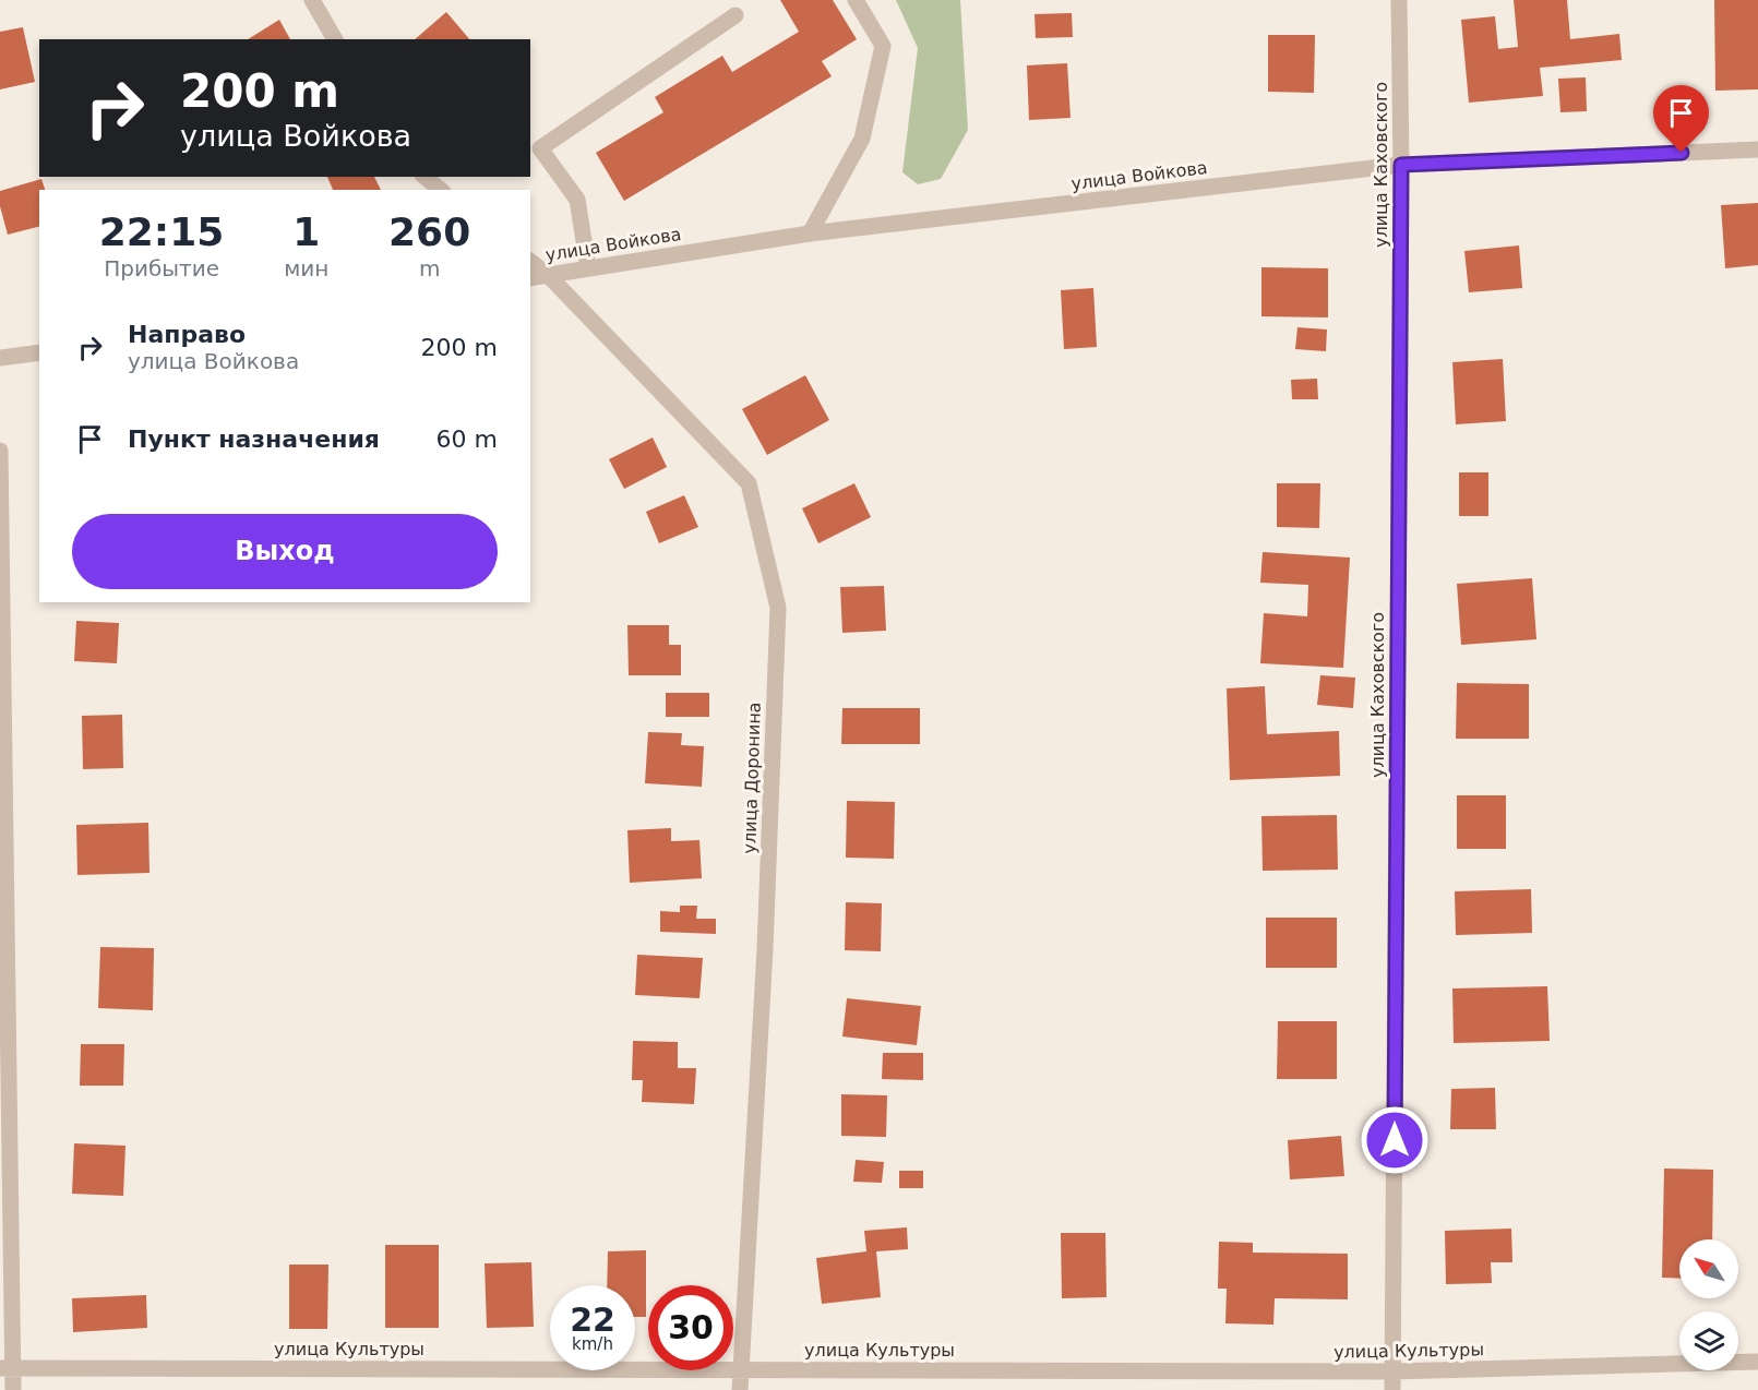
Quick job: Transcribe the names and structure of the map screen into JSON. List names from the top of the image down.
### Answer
{
  "streets": {
    "street": [
      "улица Каховского",
      "улица Войкова",
      "улица Доронина",
      "улица Культуры"
    ]
  },
  "crossings": [
    ["улица Каховского", "улица Войкова"],
    ["улица Каховского", "улица Культуры"],
    ["улица Войкова", "улица Доронина"],
    ["улица Доронина", "улица Культуры"]
  ],
  "north": "top left",
  "page": {
    "turn": ["200 m", "улица Войкова"],
    "eta": [
      "22:15",
      "Прибытие",
      "1",
      "мин",
      "260",
      "m"
    ],
    "list": [
      {
        "name": "Направо",
        "note": "улица Войкова",
        "value": "200 m"
      },
      {
        "name": "Пункт назначения",
        "value": "60 m"
      }
    ],
    "buttons": "Выход",
    "speed": "22 km/h",
    "limit": "30"
  }
}
